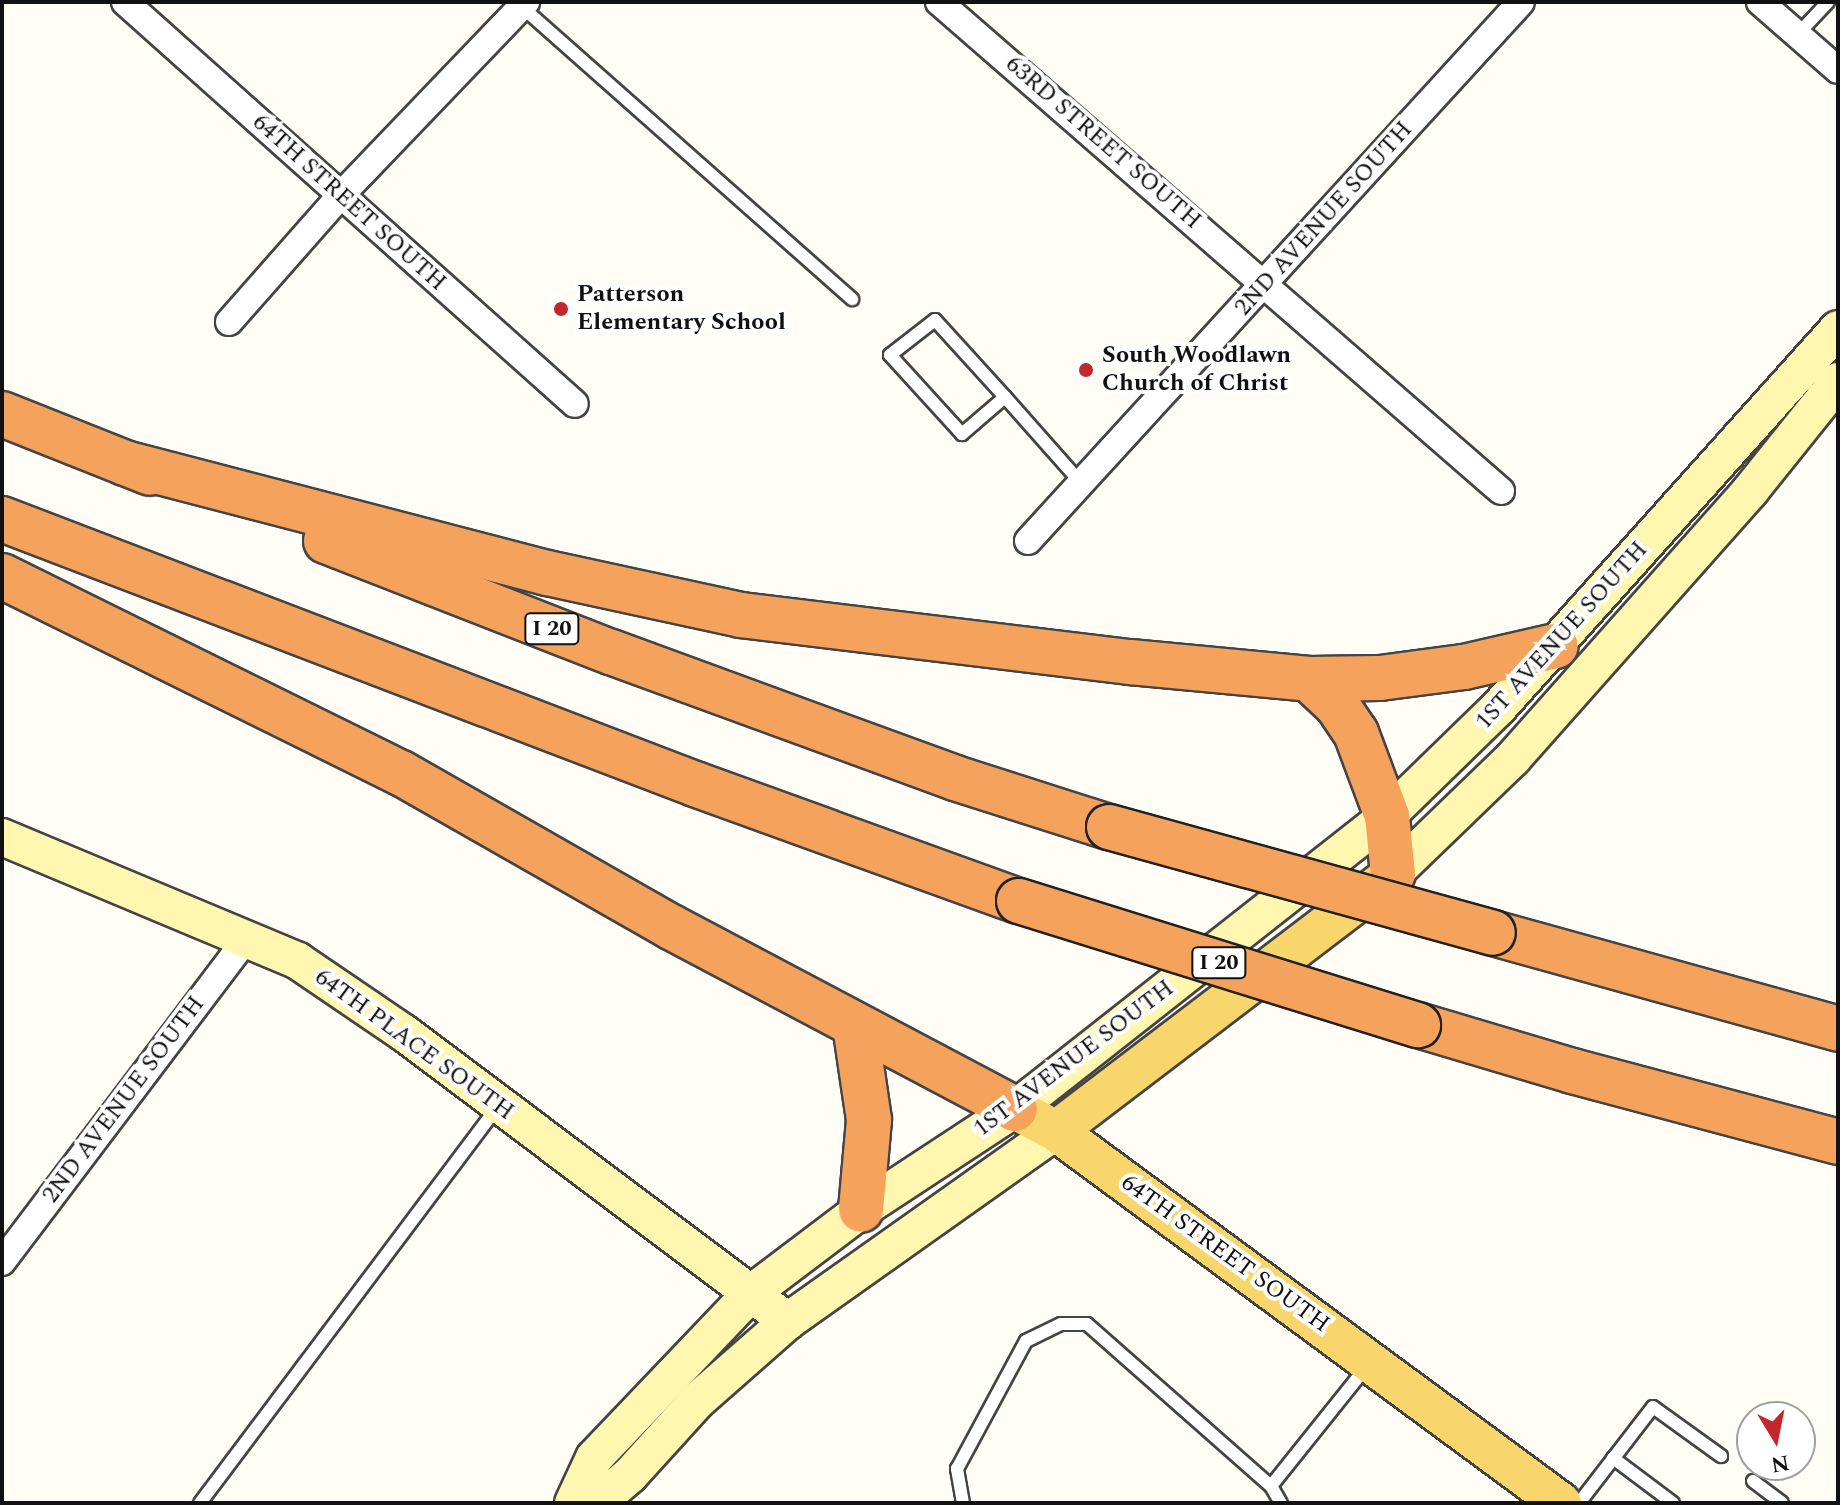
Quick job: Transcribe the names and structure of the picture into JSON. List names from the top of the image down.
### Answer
{
  "streets": {
    "highway": ["I 20"],
    "main road": ["64TH STREET SOUTH", "1ST AVENUE SOUTH"],
    "street": ["63RD STREET SOUTH", "2ND AVENUE SOUTH", "64TH PLACE SOUTH"]
  },
  "crossings": [
    ["63RD STREET SOUTH", "2ND AVENUE SOUTH"],
    ["64TH STREET SOUTH", "1ST AVENUE SOUTH"],
    ["2ND AVENUE SOUTH", "64TH PLACE SOUTH"],
    ["1ST AVENUE SOUTH", "64TH PLACE SOUTH"]
  ],
  "places": ["Patterson Elementary School", "South Woodlawn Church of Christ"],
  "north": "bottom"
}
